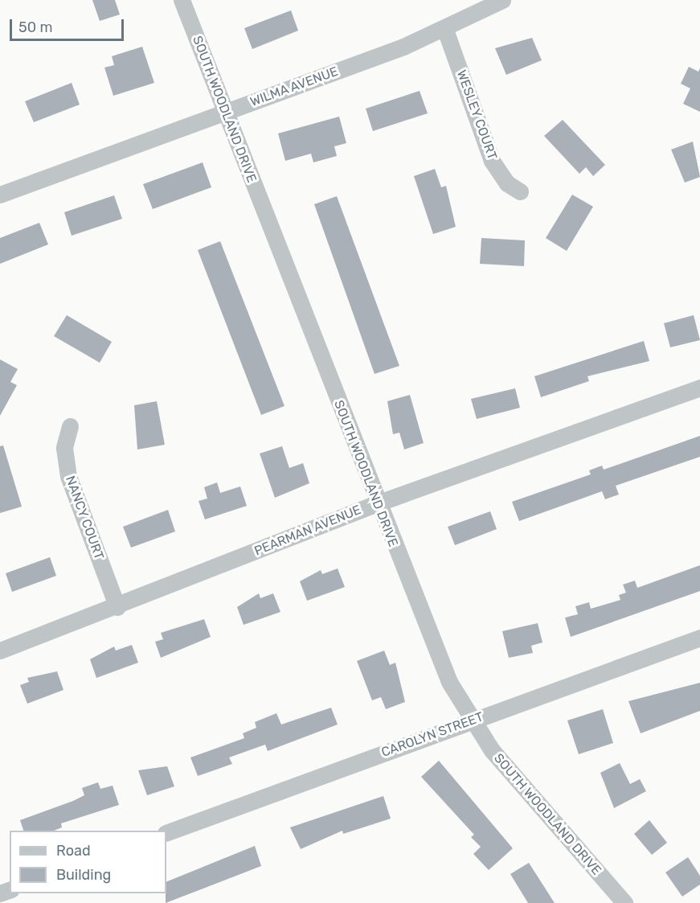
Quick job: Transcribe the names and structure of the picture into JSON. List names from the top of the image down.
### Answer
{
  "streets": {
    "street": [
      "WILMA AVENUE",
      "SOUTH WOODLAND DRIVE",
      "WESLEY COURT",
      "NANCY COURT",
      "PEARMAN AVENUE",
      "CAROLYN STREET"
    ]
  },
  "crossings": [
    ["WILMA AVENUE", "SOUTH WOODLAND DRIVE"],
    ["WILMA AVENUE", "WESLEY COURT"],
    ["SOUTH WOODLAND DRIVE", "PEARMAN AVENUE"],
    ["SOUTH WOODLAND DRIVE", "CAROLYN STREET"],
    ["NANCY COURT", "PEARMAN AVENUE"]
  ],
  "legend": ["Road", "Building"],
  "scale_bar": "50 m"
}
